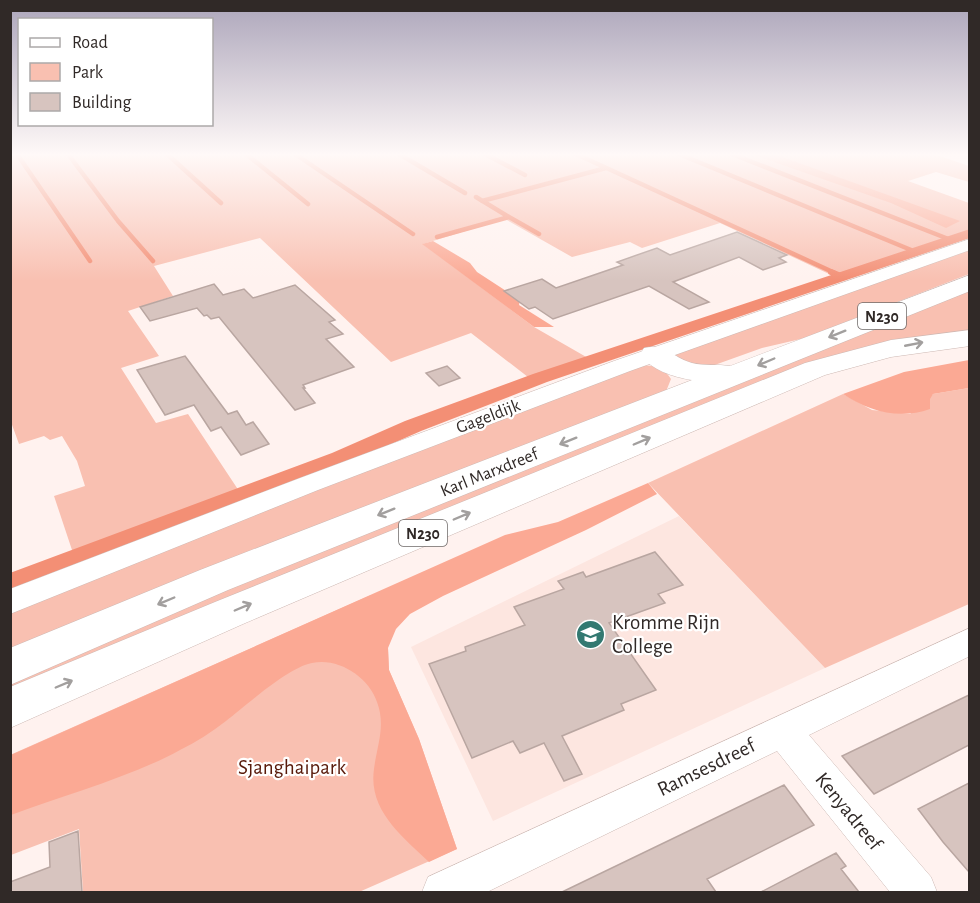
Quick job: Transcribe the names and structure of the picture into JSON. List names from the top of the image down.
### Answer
{
  "streets": {
    "highway": ["N230", "Karl Marxdreef"],
    "street": ["Gageldijk", "Ramsesdreef", "Kenyadreef"]
  },
  "crossings": [
    ["Gageldijk", "Karl Marxdreef"],
    ["Ramsesdreef", "Kenyadreef"]
  ],
  "parks": ["Sjanghaipark"],
  "places": {
    "school or university": ["Kromme Rijn College"]
  },
  "legend": ["Road", "Park", "Building"]
}
